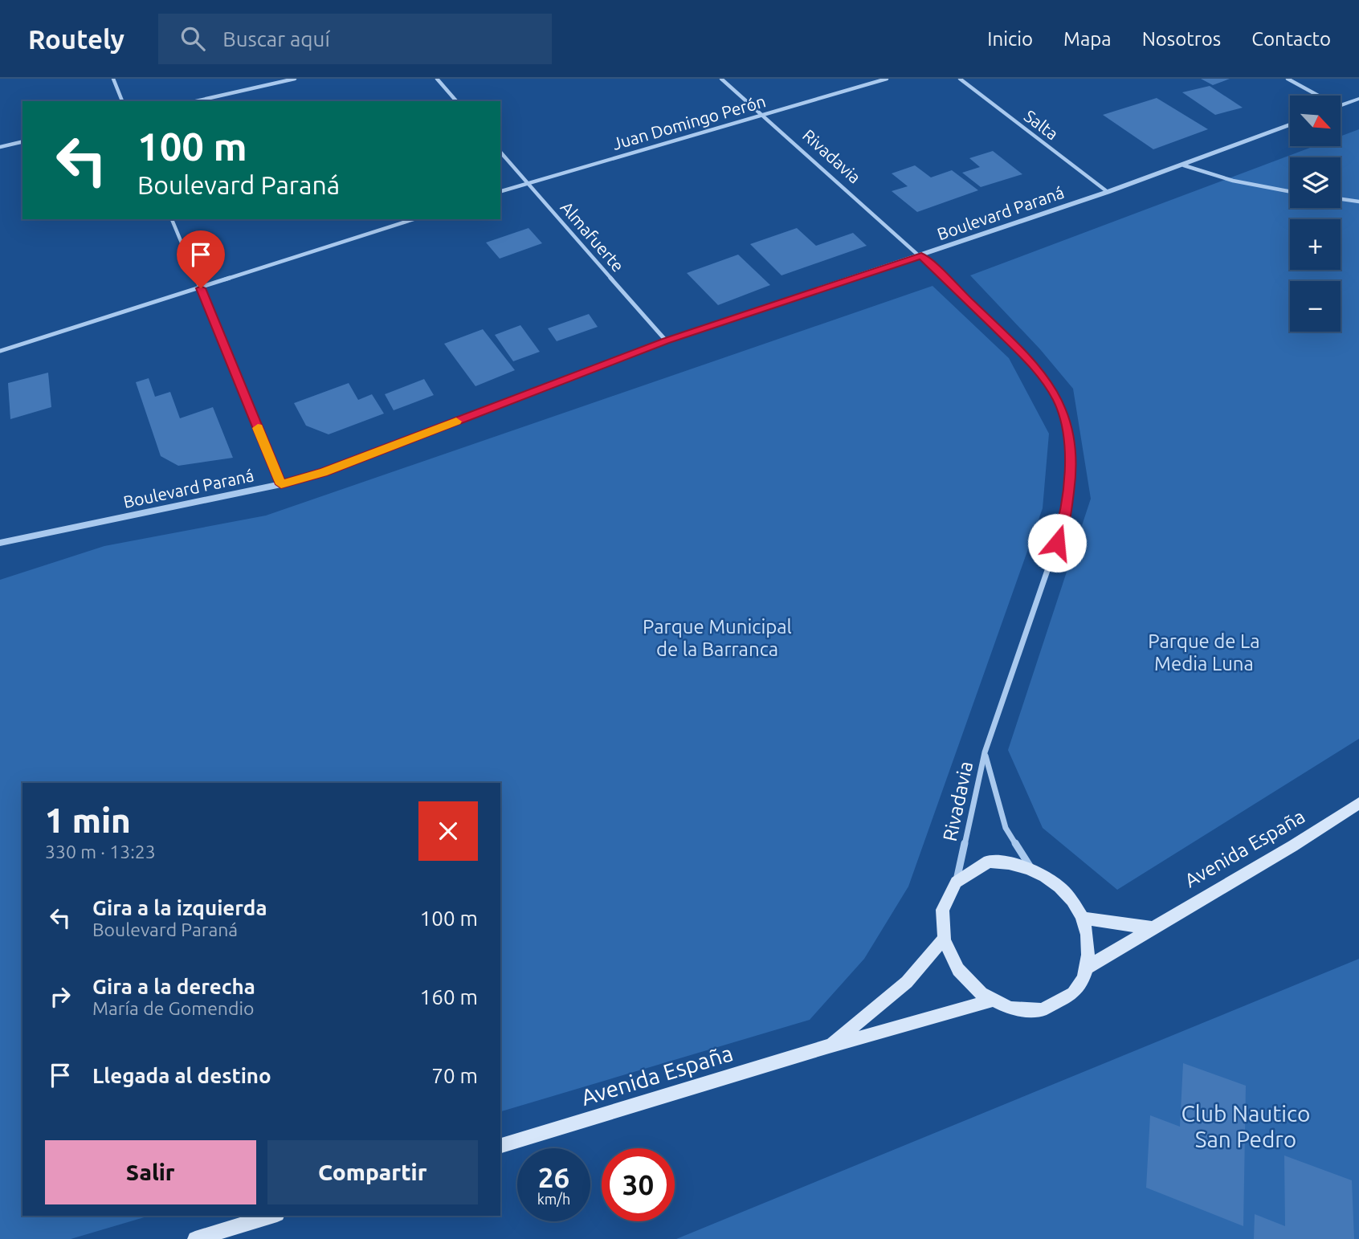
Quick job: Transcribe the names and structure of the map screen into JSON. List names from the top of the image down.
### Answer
{
  "streets": {
    "main road": ["Avenida España"],
    "street": [
      "Juan Domingo Perón",
      "Salta",
      "Rivadavia",
      "Boulevard Paraná",
      "Almafuerte"
    ]
  },
  "crossings": [
    ["Juan Domingo Perón", "Rivadavia"],
    ["Juan Domingo Perón", "Almafuerte"],
    ["Salta", "Boulevard Paraná"],
    ["Rivadavia", "Boulevard Paraná"],
    ["Rivadavia", "Avenida España"],
    ["Boulevard Paraná", "Almafuerte"]
  ],
  "parks": ["Parque Municipal de la Barranca", "Parque de La Media Luna", "Club Nautico San Pedro"],
  "north": "bottom right",
  "page": {
    "header": "Routely",
    "search": "Buscar aquí",
    "nav": [
      "Inicio",
      "Mapa",
      "Nosotros",
      "Contacto"
    ],
    "map_buttons": ["+", "−"],
    "turn": ["100 m", "Boulevard Paraná"],
    "heading": ["1 min", "330 m · 13:23"],
    "list": [
      {
        "name": "Gira a la izquierda",
        "note": "Boulevard Paraná",
        "value": "100 m"
      },
      {
        "name": "Gira a la derecha",
        "note": "María de Gomendio",
        "value": "160 m"
      },
      {
        "name": "Llegada al destino",
        "value": "70 m"
      }
    ],
    "buttons": ["Salir", "Compartir"],
    "speed": "26 km/h",
    "limit": "30"
  }
}
